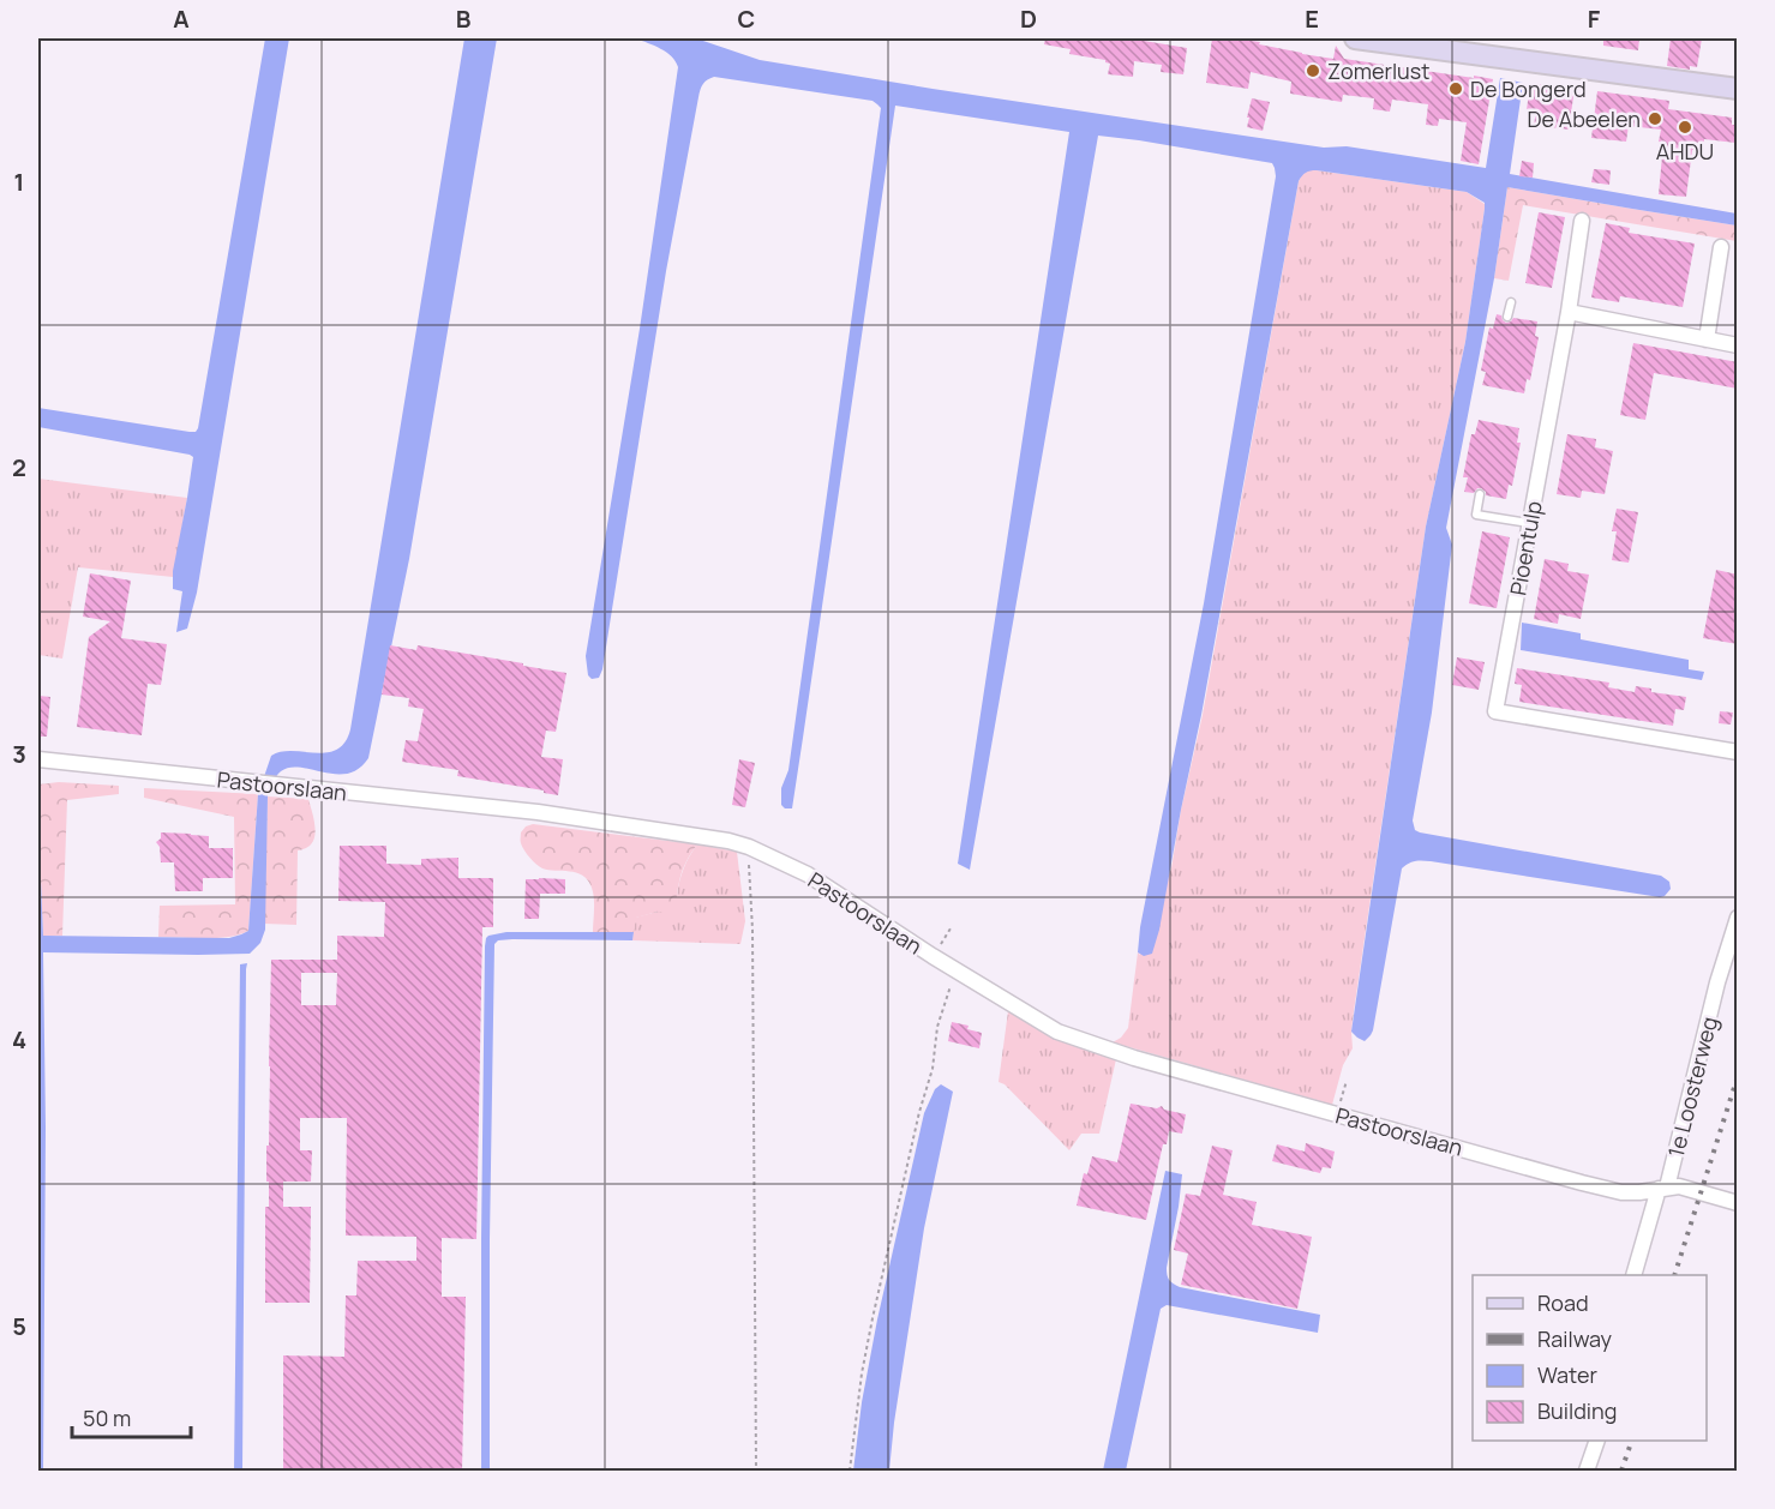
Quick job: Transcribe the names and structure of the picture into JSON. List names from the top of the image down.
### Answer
{
  "streets": {
    "street": ["Pioentulp", "Pastoorslaan", "1e Loosterweg"]
  },
  "crossings": [
    ["Pastoorslaan", "1e Loosterweg"]
  ],
  "places": [
    "Zomerlust",
    "De Bongerd",
    "De Abeelen",
    "AHDU"
  ],
  "legend": [
    "Road",
    "Railway",
    "Water",
    "Building"
  ],
  "scale_bar": "50 m",
  "grid": {
    "columns": [
      "A",
      "B",
      "C",
      "D",
      "E",
      "F"
    ],
    "rows": [
      "1",
      "2",
      "3",
      "4",
      "5"
    ]
  }
}
